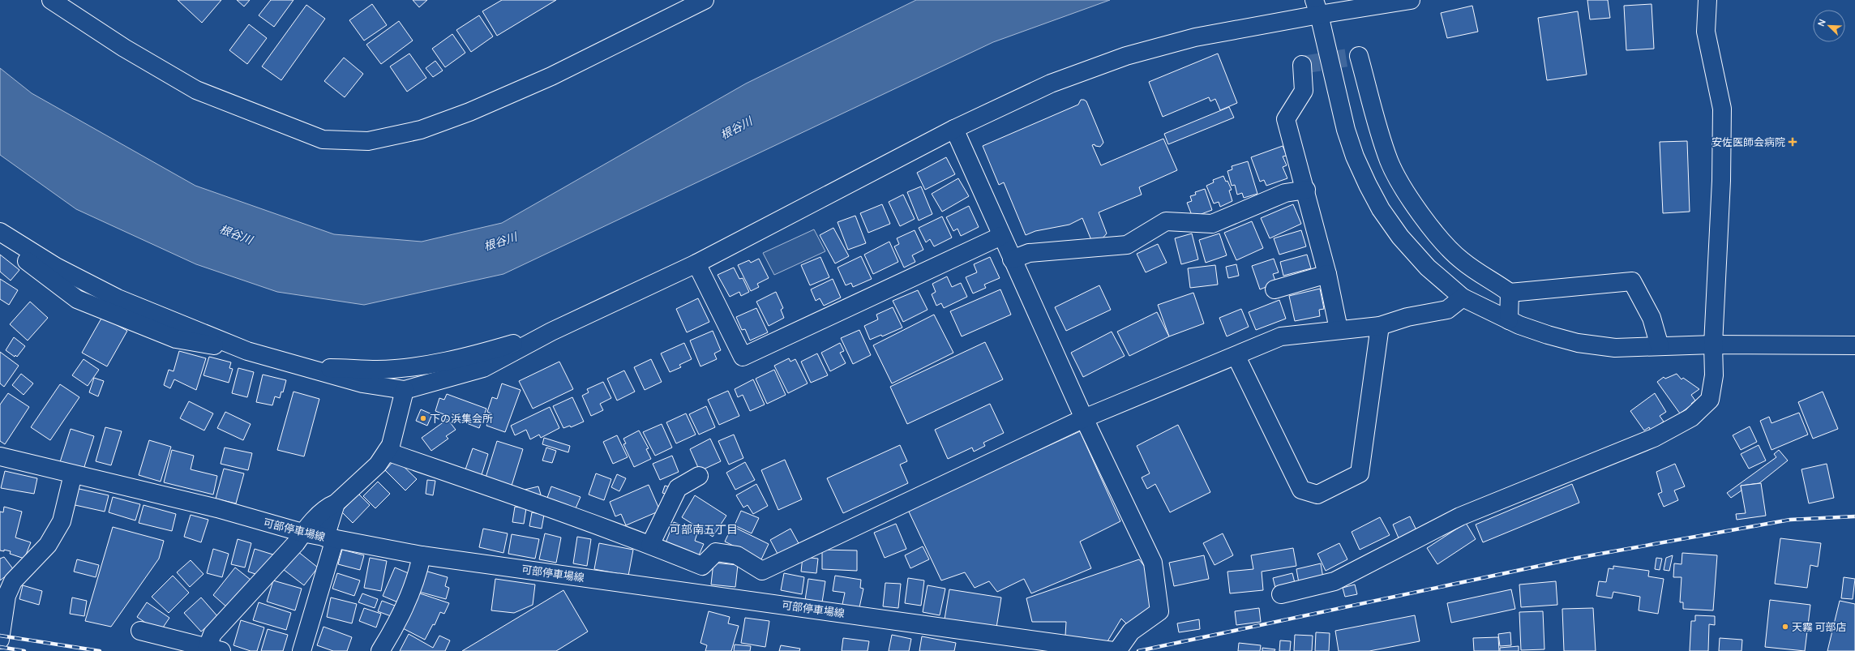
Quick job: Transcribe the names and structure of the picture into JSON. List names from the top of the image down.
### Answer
{
  "streets": {
    "street": ["可部停車場線"]
  },
  "districts": ["可部南五丁目"],
  "water": ["根谷川"],
  "places": {
    "health": ["安佐医師会病院"],
    "other": ["下の浜集会所", "天霧 可部店"]
  },
  "north": "top left"
}
